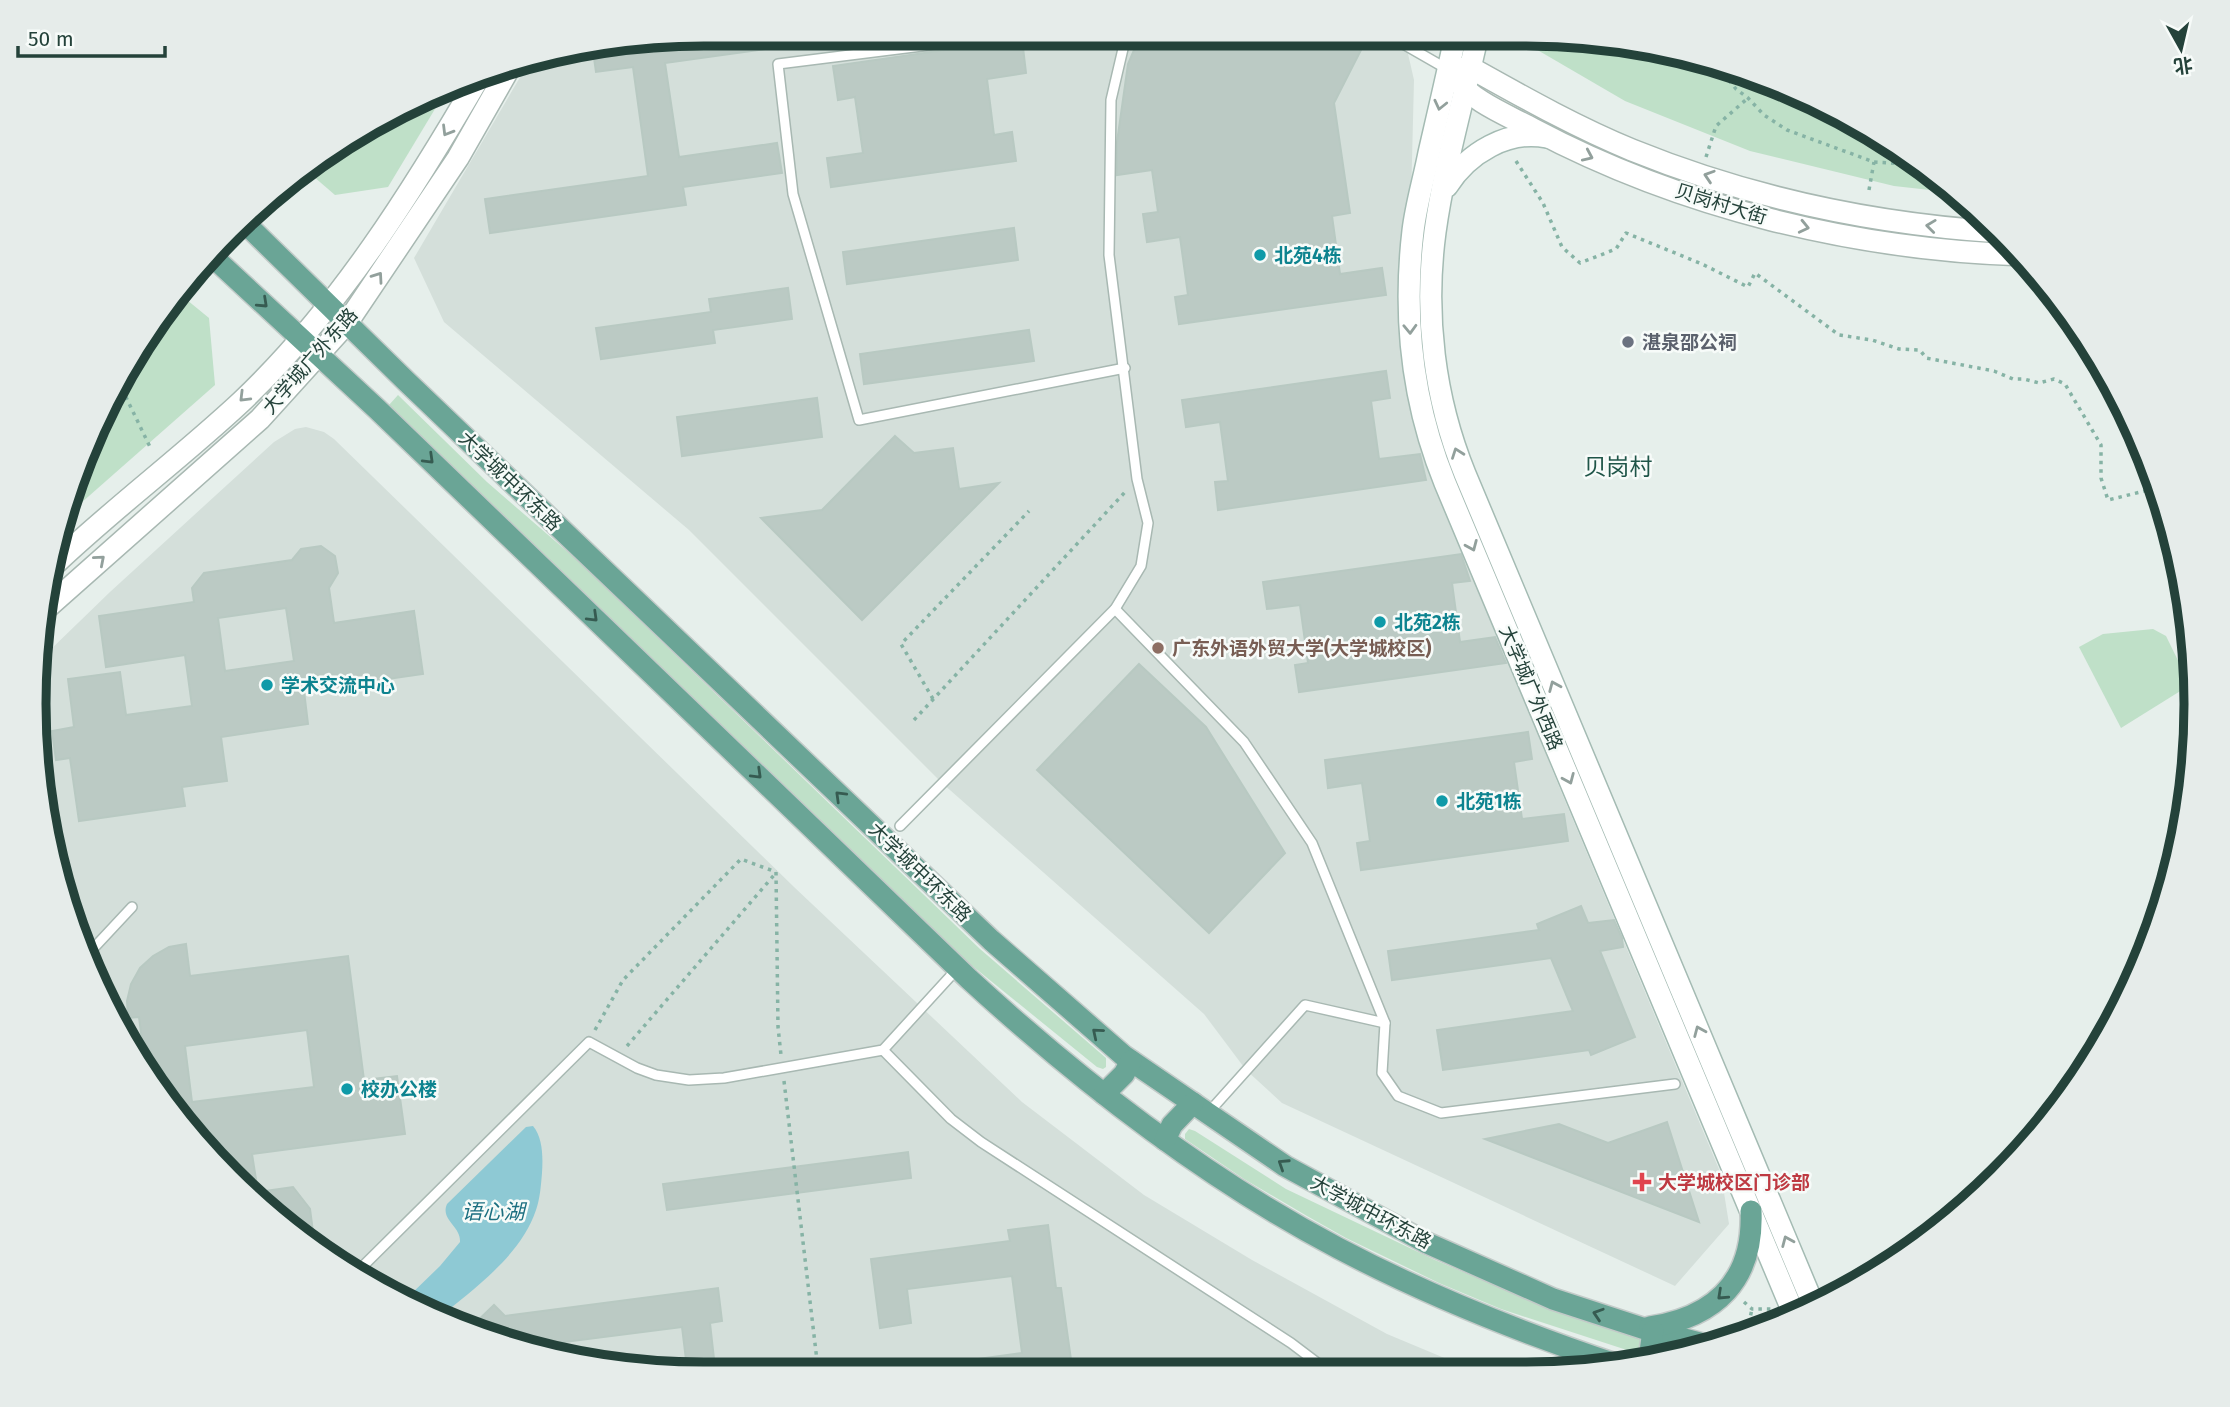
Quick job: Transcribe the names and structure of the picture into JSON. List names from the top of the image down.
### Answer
{
  "streets": {
    "main road": [
      "贝岗村大街",
      "大学城广外东路",
      "大学城中环东路",
      "大学城广外西路"
    ]
  },
  "crossings": [
    ["贝岗村大街", "大学城广外西路"],
    ["大学城广外东路", "大学城中环东路"]
  ],
  "districts": ["贝岗村"],
  "water": ["语心湖"],
  "places": {
    "other": [
      "北苑4栋",
      "湛泉邵公祠",
      "北苑2栋",
      "广东外语外贸大学(大学城校区)",
      "学术交流中心",
      "北苑1栋",
      "校办公楼"
    ],
    "health": ["大学城校区门诊部"]
  },
  "scale_bar": "50 m",
  "north": "bottom"
}
